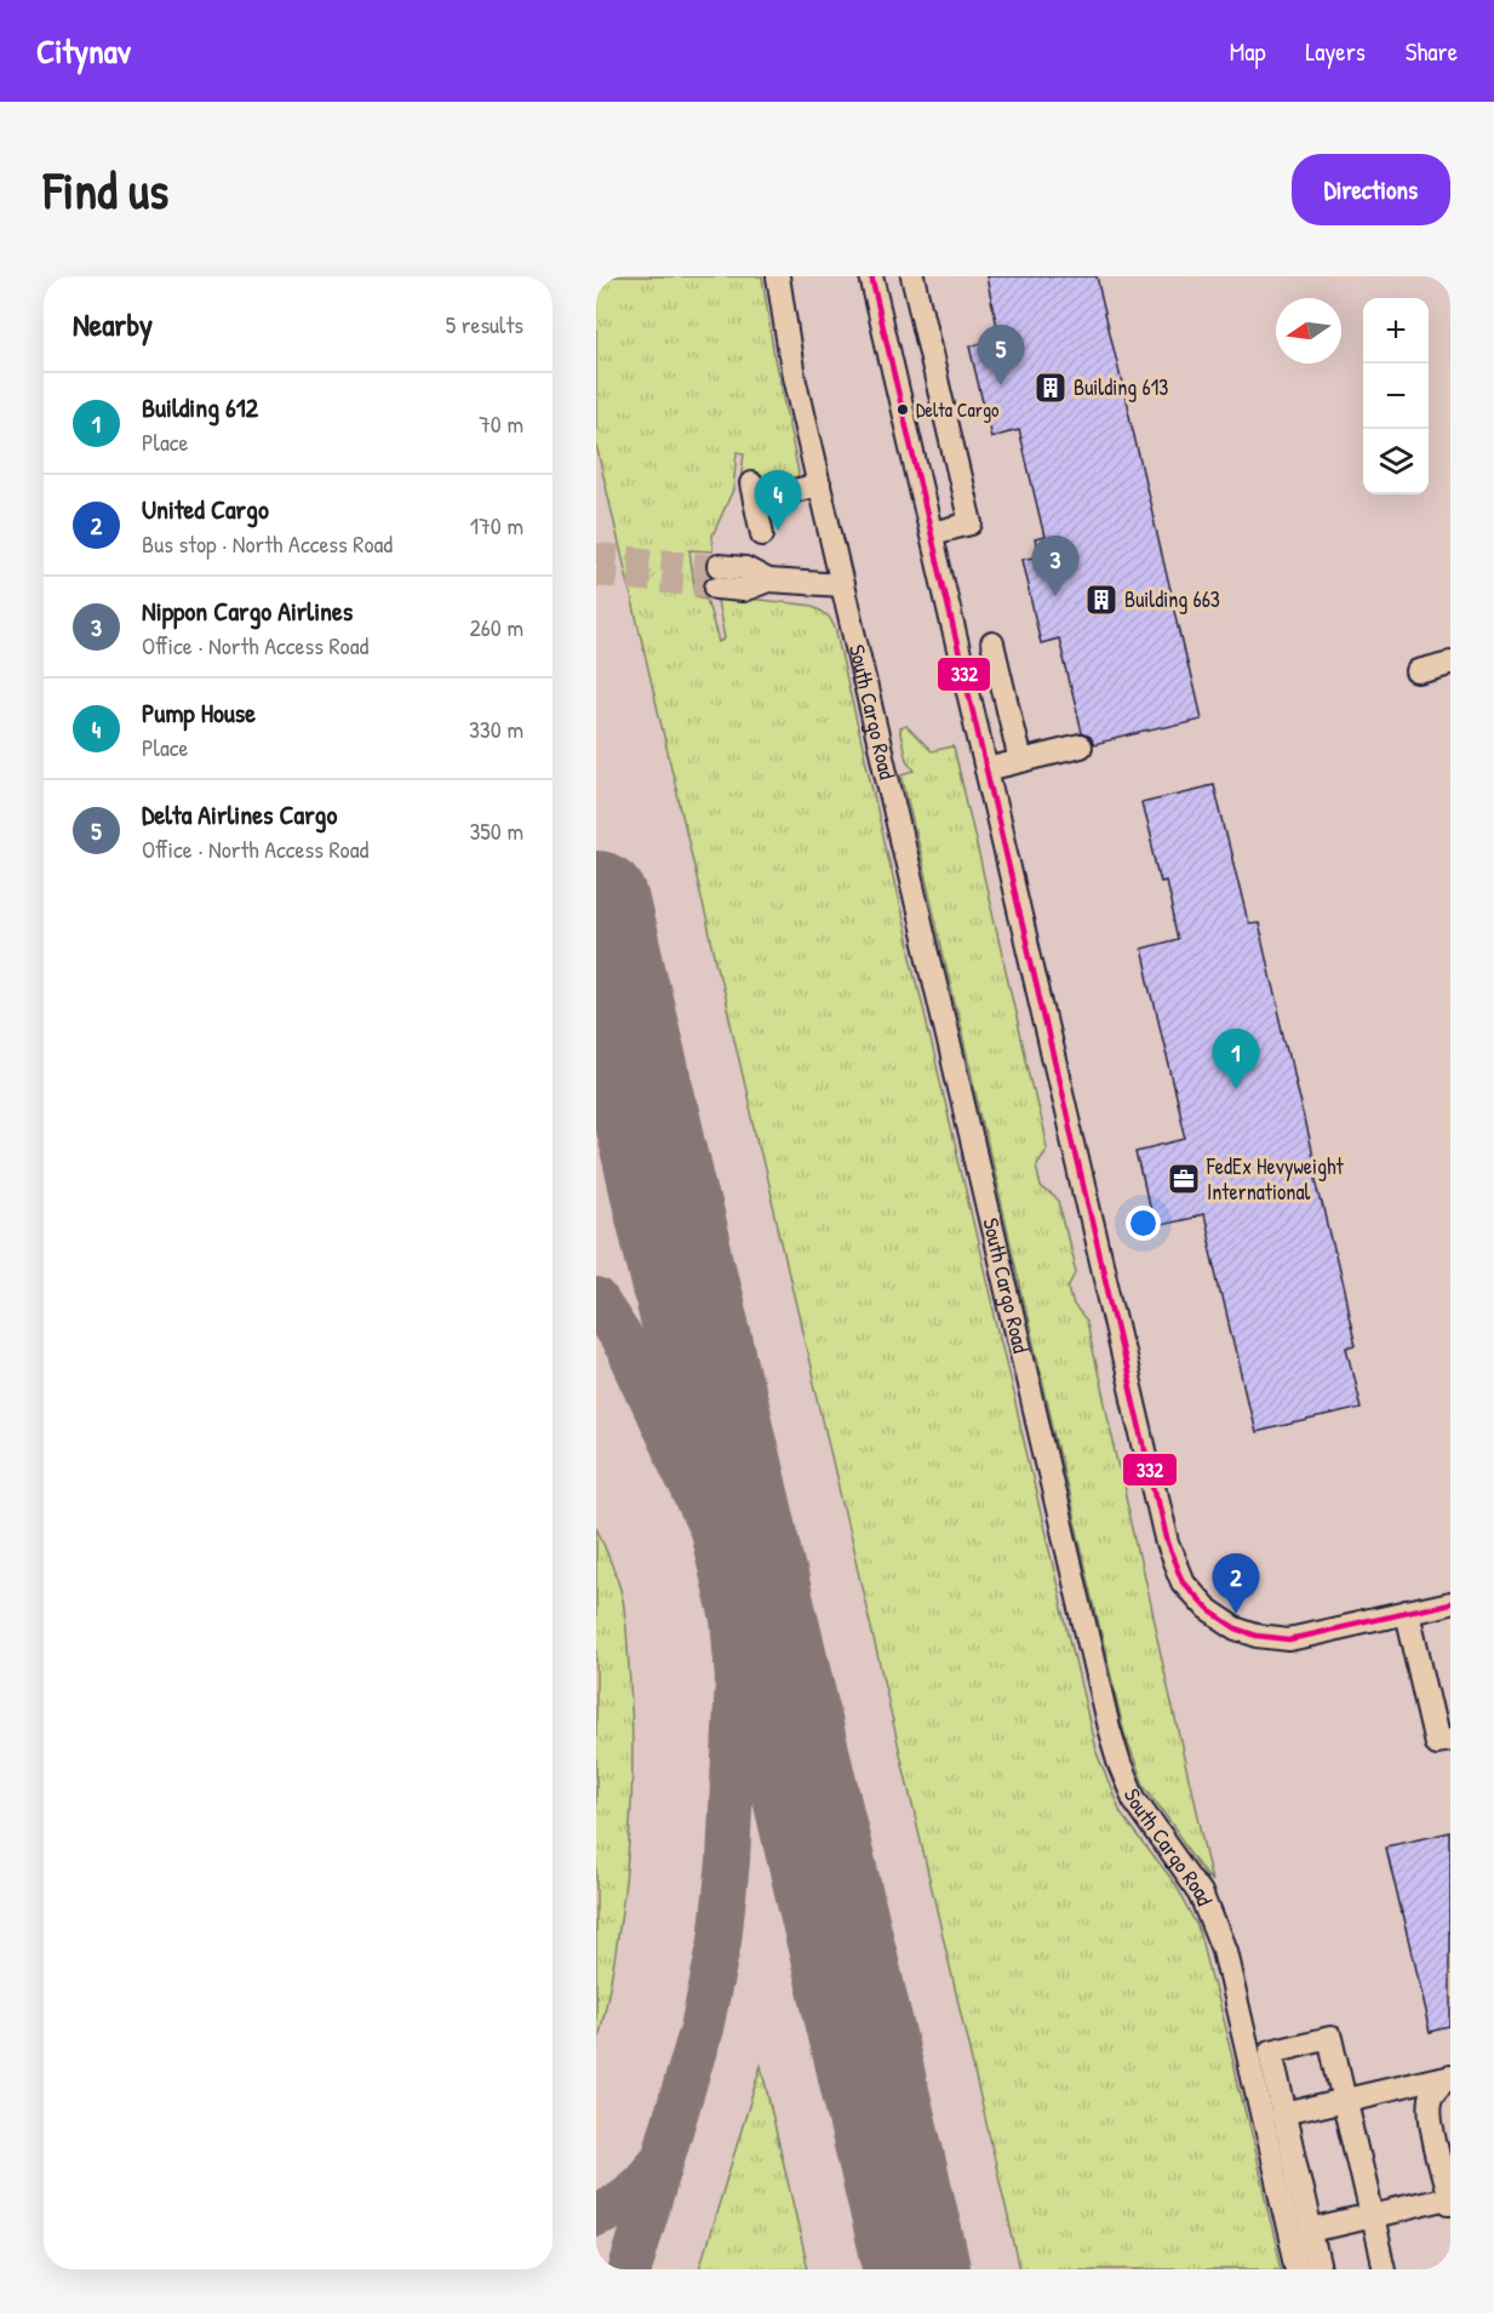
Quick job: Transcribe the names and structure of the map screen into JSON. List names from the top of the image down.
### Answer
{
  "streets": {
    "street": ["South Cargo Road"]
  },
  "places": {
    "building": ["Building 613", "Building 663"],
    "other": ["Delta Cargo"],
    "office": ["FedEx Hevyweight International"]
  },
  "lines": ["transit line 332"],
  "north": "left",
  "page": {
    "header": "Citynav",
    "nav": ["Map", "Layers", "Share"],
    "buttons": "Directions",
    "title": "Find us",
    "heading": ["Nearby", "5 results"],
    "map_buttons": ["+", "−"],
    "pins": [
      "5",
      "4",
      "3",
      "1",
      "2"
    ],
    "list": [
      {
        "mark": "1",
        "name": "Building 612",
        "note": "Place",
        "value": "70 m"
      },
      {
        "mark": "2",
        "name": "United Cargo",
        "note": "Bus stop · North Access Road",
        "value": "170 m"
      },
      {
        "mark": "3",
        "name": "Nippon Cargo Airlines",
        "note": "Office · North Access Road",
        "value": "260 m"
      },
      {
        "mark": "4",
        "name": "Pump House",
        "note": "Place",
        "value": "330 m"
      },
      {
        "mark": "5",
        "name": "Delta Airlines Cargo",
        "note": "Office · North Access Road",
        "value": "350 m"
      }
    ]
  }
}
